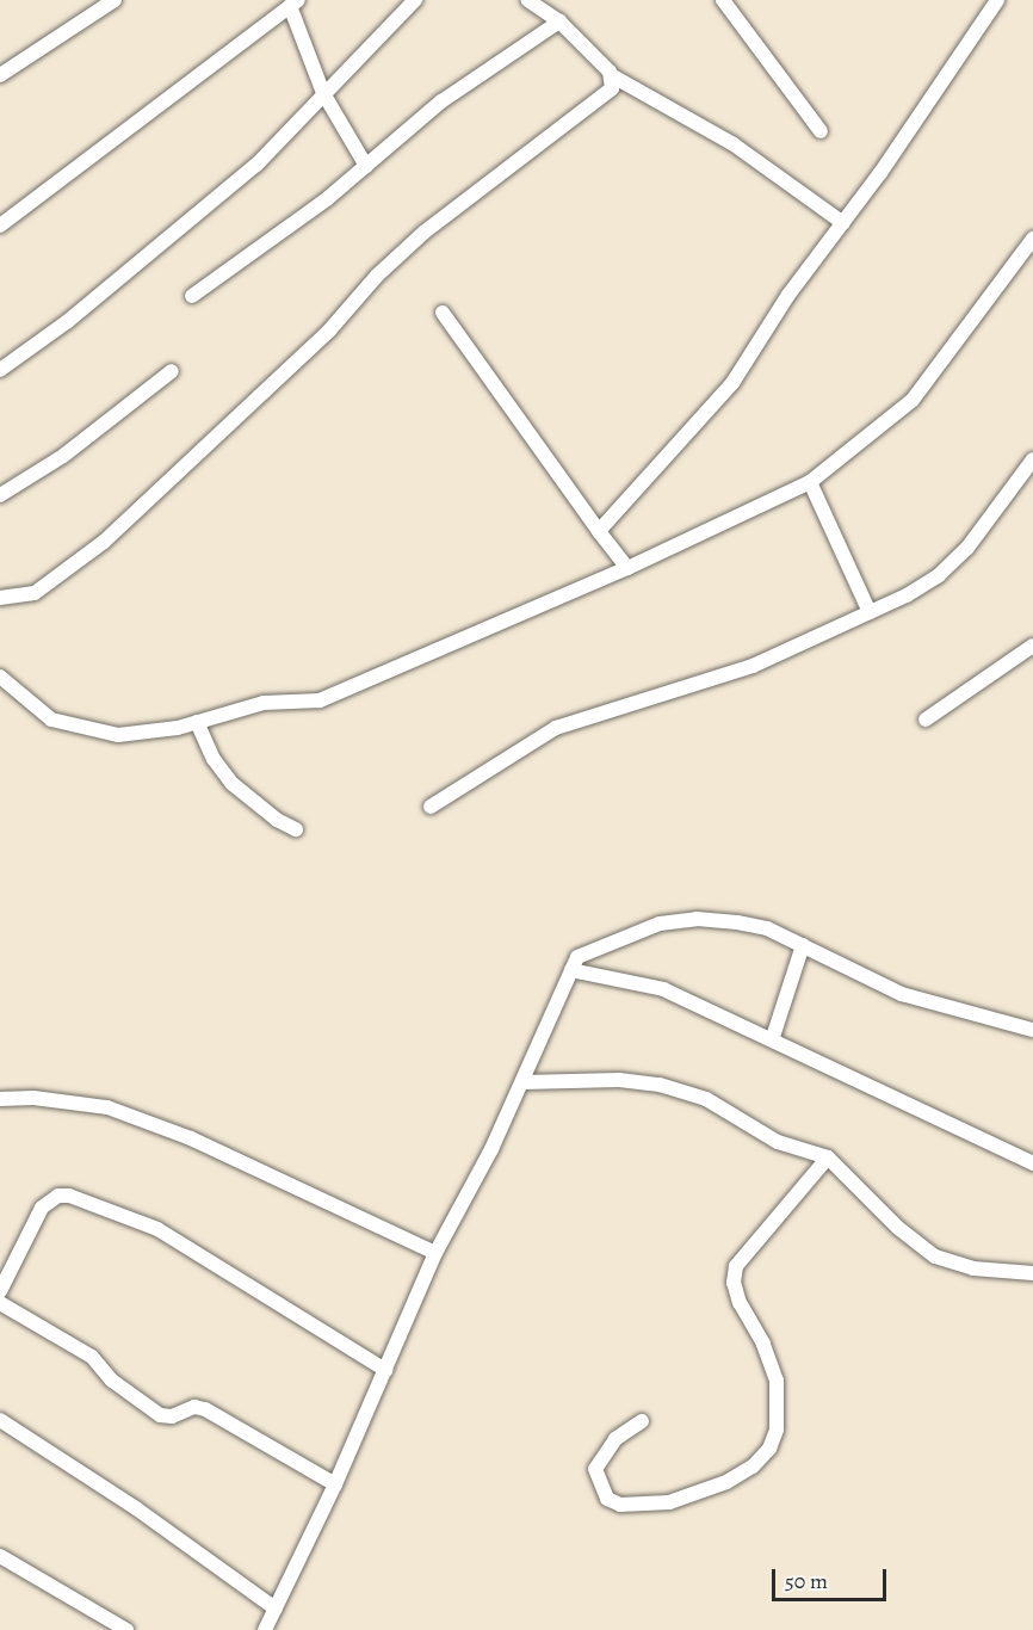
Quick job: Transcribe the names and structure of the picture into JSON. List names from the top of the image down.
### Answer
{
  "scale_bar": "50 m"
}
